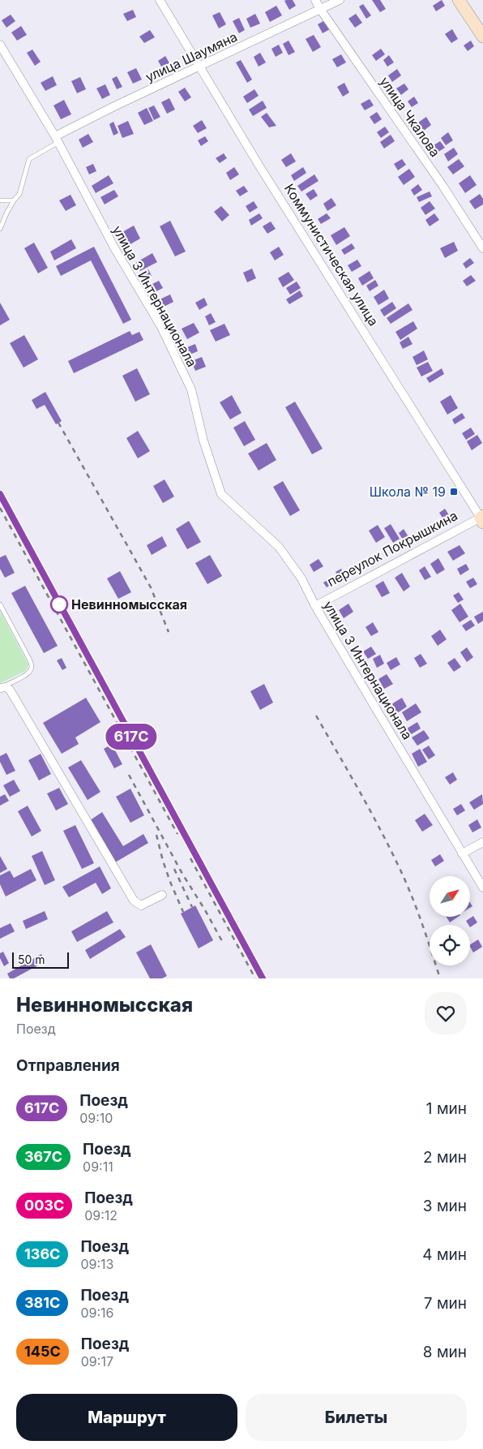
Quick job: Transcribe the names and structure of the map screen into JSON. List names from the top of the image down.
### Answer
{
  "streets": {
    "street": [
      "улица Шаумяна",
      "улица Чкалова",
      "Коммунистическая улица",
      "улица 3 Интернационала",
      "переулок Покрышкина"
    ]
  },
  "crossings": [
    ["улица Шаумяна", "улица Чкалова"],
    ["улица Шаумяна", "Коммунистическая улица"],
    ["улица Шаумяна", "улица 3 Интернационала"],
    ["Коммунистическая улица", "переулок Покрышкина"],
    ["улица 3 Интернационала", "переулок Покрышкина"]
  ],
  "places": {
    "transit": ["Школа № 19"],
    "other": ["Невинномысская"]
  },
  "scale_bar": "50 m",
  "north": "top right",
  "page": {
    "on_map": "617C",
    "scale": "50 m",
    "heading": [
      ["Невинномысская", "Поезд"],
      "Отправления"
    ],
    "list": [
      {
        "mark": "617C",
        "name": "Поезд",
        "note": "09:10",
        "value": "1 мин"
      },
      {
        "mark": "367С",
        "name": "Поезд",
        "note": "09:11",
        "value": "2 мин"
      },
      {
        "mark": "003С",
        "name": "Поезд",
        "note": "09:12",
        "value": "3 мин"
      },
      {
        "mark": "136С",
        "name": "Поезд",
        "note": "09:13",
        "value": "4 мин"
      },
      {
        "mark": "381С",
        "name": "Поезд",
        "note": "09:16",
        "value": "7 мин"
      },
      {
        "mark": "145С",
        "name": "Поезд",
        "note": "09:17",
        "value": "8 мин"
      }
    ],
    "buttons": ["Маршрут", "Билеты"]
  }
}
